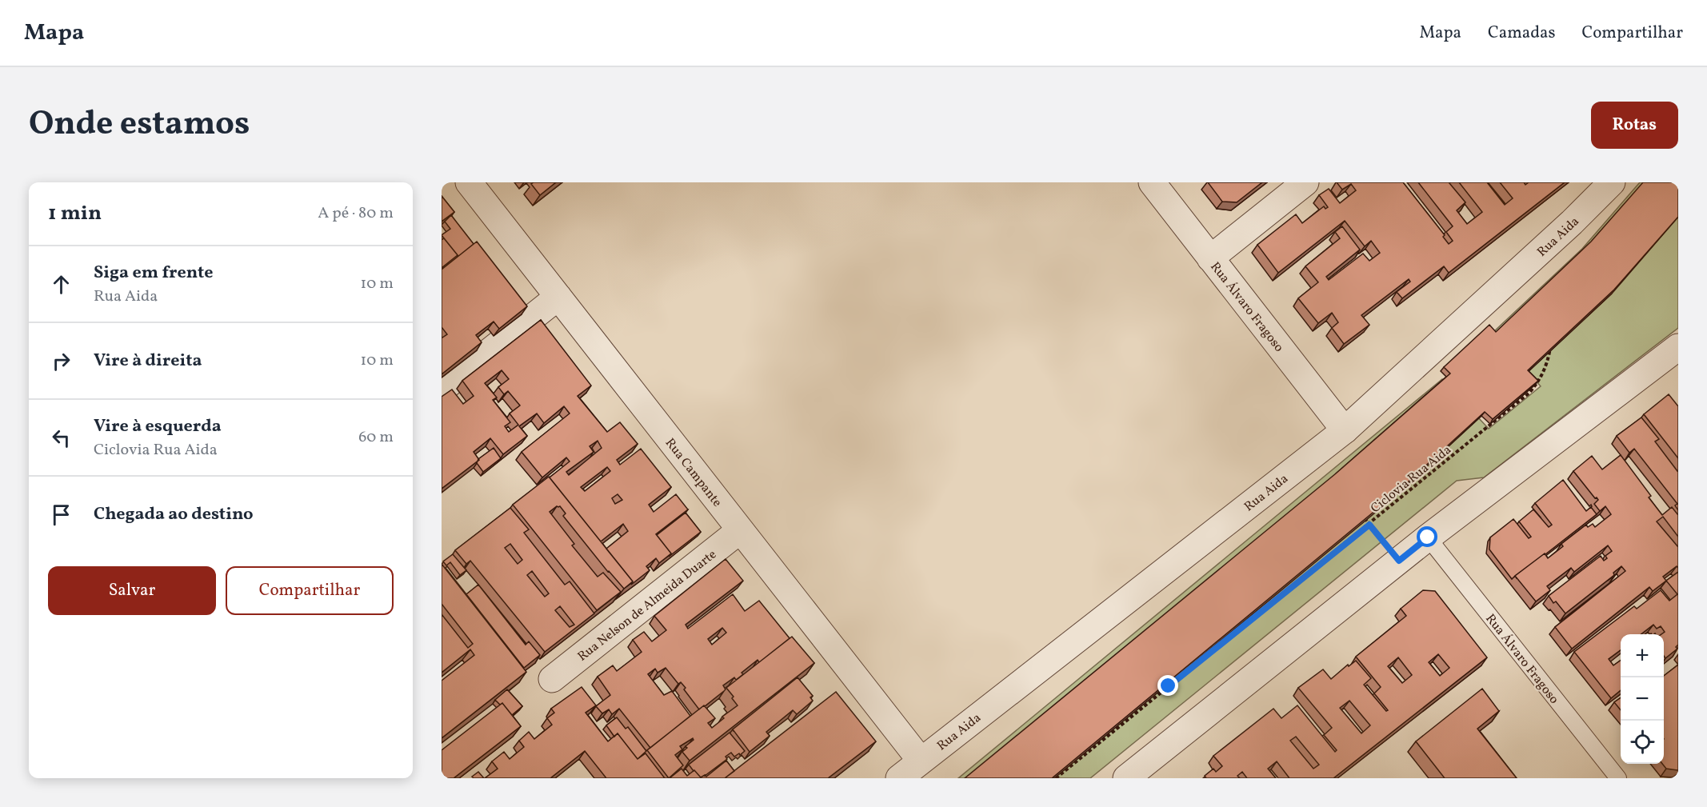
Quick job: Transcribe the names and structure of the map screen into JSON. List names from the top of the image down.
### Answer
{
  "streets": {
    "street": [
      "Rua Aida",
      "Rua Álvaro Fragoso",
      "Rua Campante",
      "Rua Nelson de Almeida Duarte"
    ],
    "path": ["Ciclovia Rua Aida"]
  },
  "crossings": [
    ["Rua Aida", "Rua Álvaro Fragoso"],
    ["Rua Aida", "Rua Campante"],
    ["Rua Campante", "Rua Nelson de Almeida Duarte"]
  ],
  "page": {
    "header": "Mapa",
    "nav": ["Mapa", "Camadas", "Compartilhar"],
    "title": "Onde estamos",
    "buttons": [
      "Rotas",
      ["Salvar", "Compartilhar"]
    ],
    "heading": ["1 min", "A pé · 80 m"],
    "list": [
      ["Siga em frente", "Rua Aida", "10 m"],
      ["Vire à direita", "10 m"],
      ["Vire à esquerda", "Ciclovia Rua Aida", "60 m"],
      "Chegada ao destino"
    ],
    "map_buttons": ["+", "−"]
  }
}
